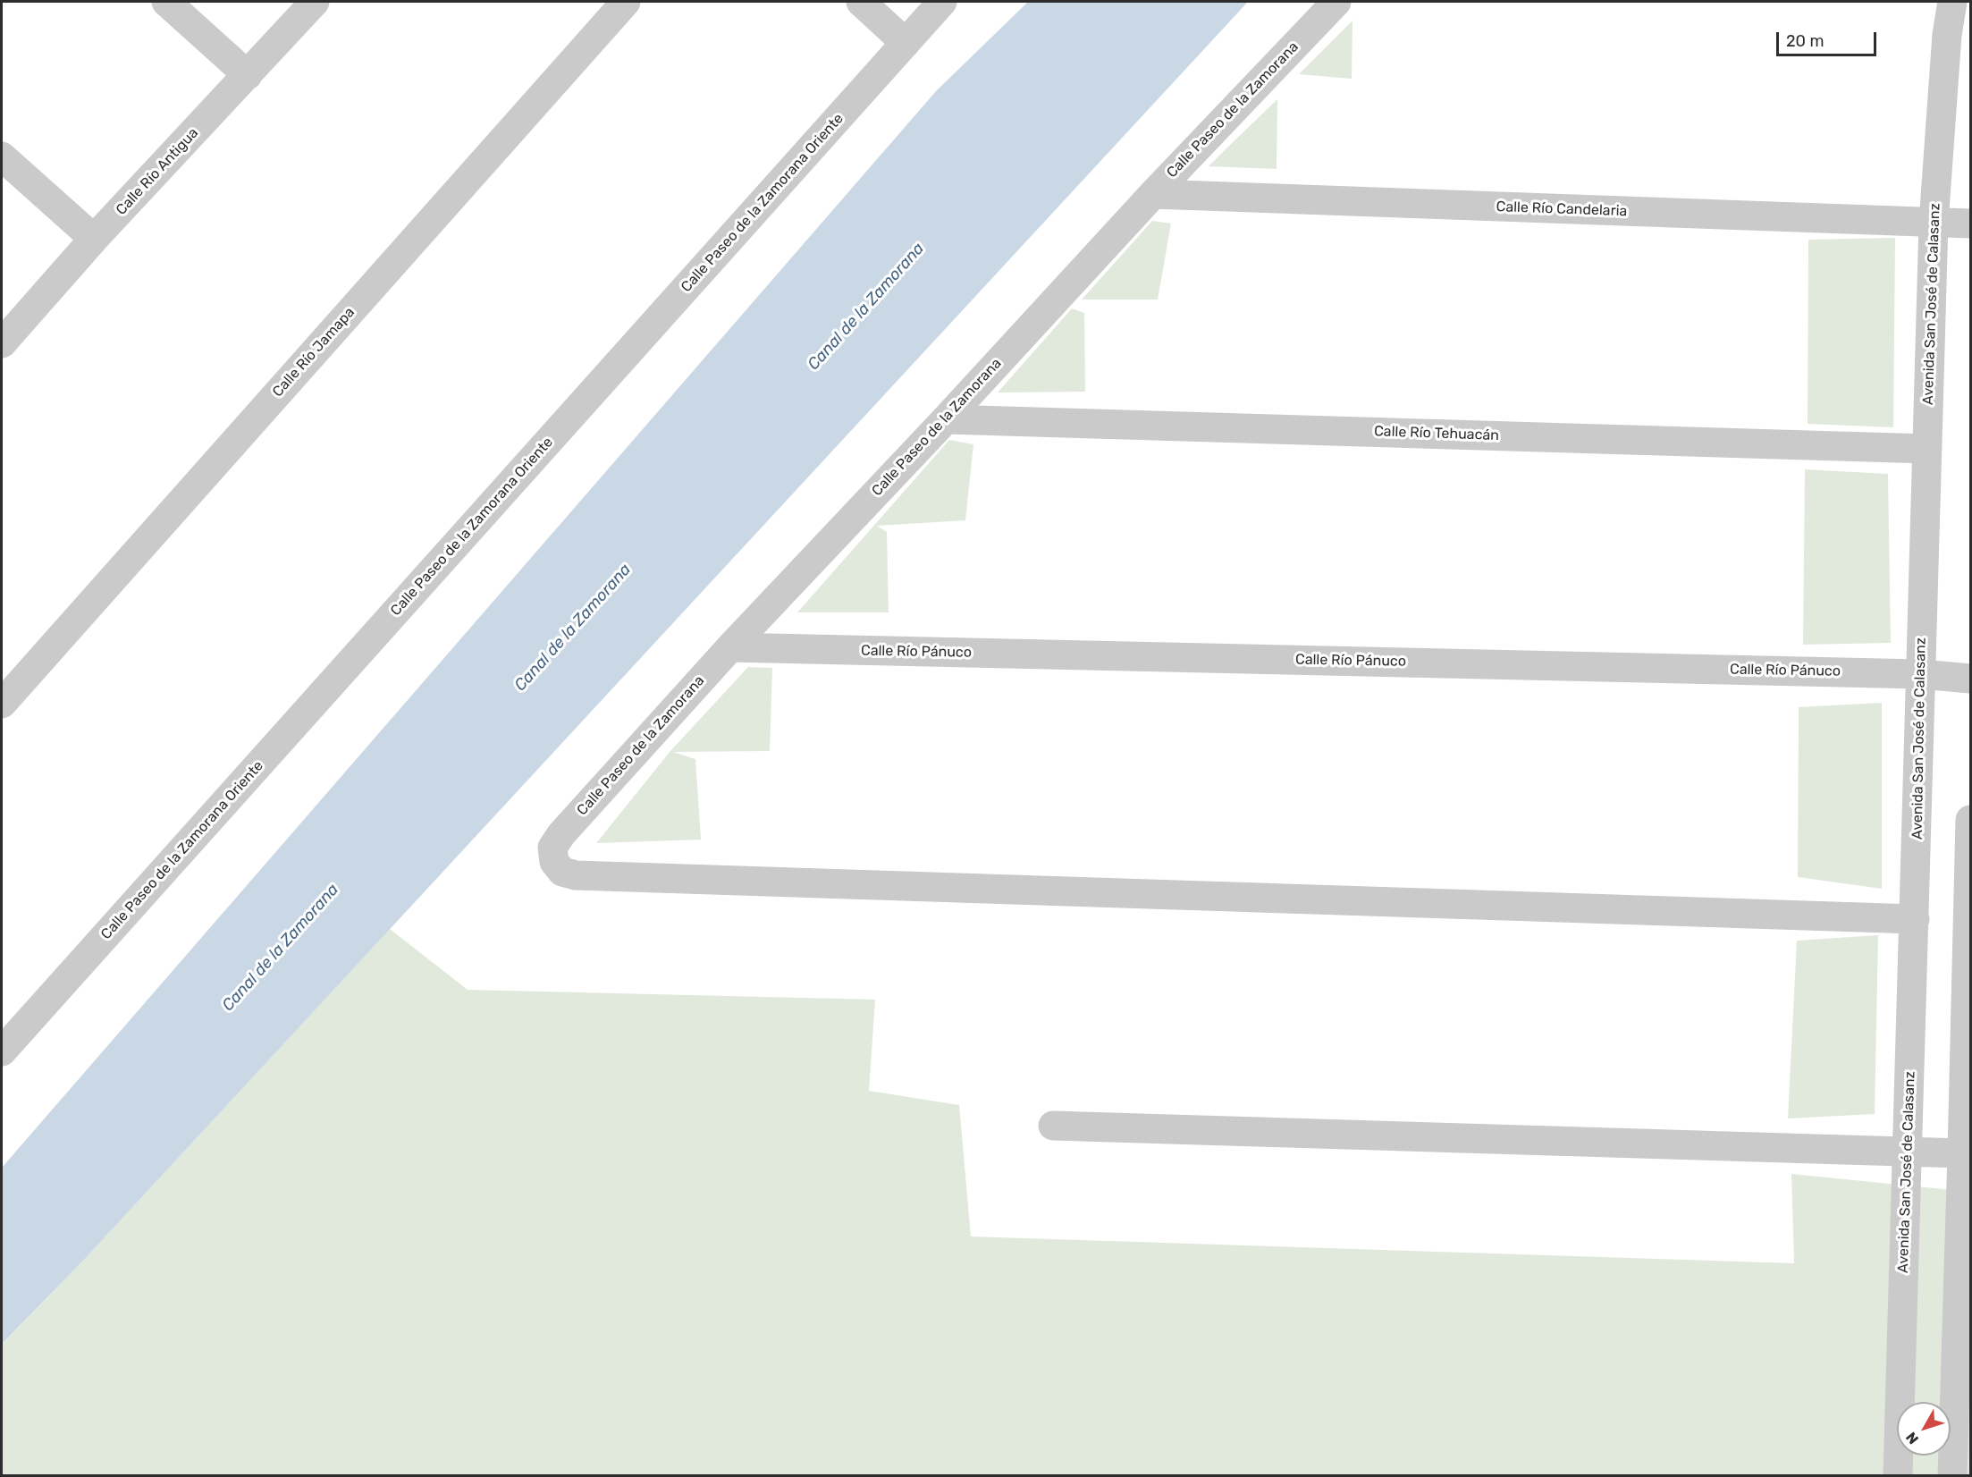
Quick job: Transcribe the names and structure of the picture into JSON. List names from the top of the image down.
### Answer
{
  "streets": {
    "street": [
      "Calle Paseo de la Zamorana",
      "Calle Río Antigua",
      "Calle Paseo de la Zamorana Oriente",
      "Calle Río Candelaria",
      "Avenida San José de Calasanz",
      "Calle Río Jamapa",
      "Calle Río Tehuacán",
      "Calle Río Pánuco"
    ]
  },
  "crossings": [
    ["Calle Paseo de la Zamorana", "Calle Río Candelaria"],
    ["Calle Paseo de la Zamorana", "Avenida San José de Calasanz"],
    ["Calle Paseo de la Zamorana", "Calle Río Tehuacán"],
    ["Calle Paseo de la Zamorana", "Calle Río Pánuco"],
    ["Calle Río Candelaria", "Avenida San José de Calasanz"],
    ["Avenida San José de Calasanz", "Calle Río Tehuacán"],
    ["Avenida San José de Calasanz", "Calle Río Pánuco"]
  ],
  "water": ["Canal de la Zamorana"],
  "scale_bar": "20 m",
  "north": "bottom left"
}
